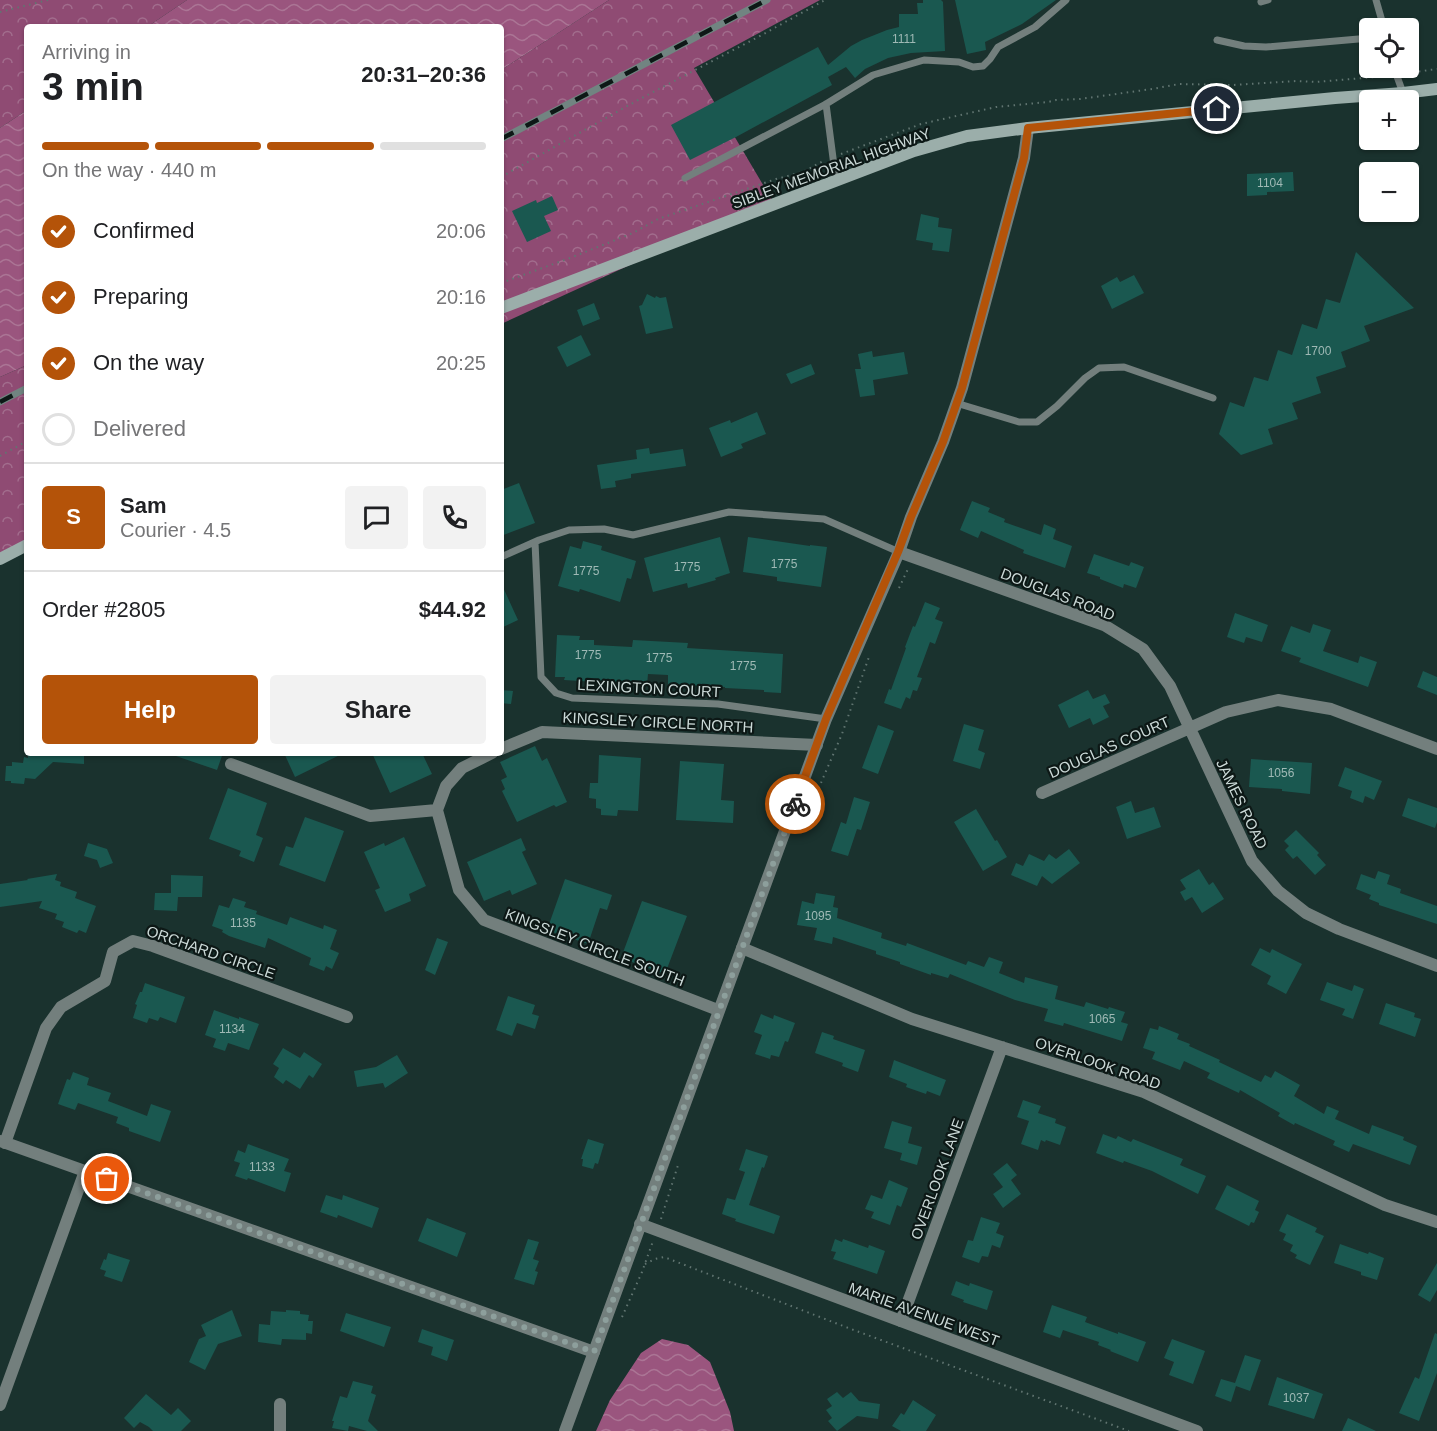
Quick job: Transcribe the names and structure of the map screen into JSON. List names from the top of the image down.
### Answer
{
  "streets": {
    "main road": ["SIBLEY MEMORIAL HIGHWAY"],
    "street": [
      "DOUGLAS ROAD",
      "KINGSLEY CIRCLE NORTH",
      "DOUGLAS COURT",
      "JAMES ROAD",
      "KINGSLEY CIRCLE SOUTH",
      "ORCHARD CIRCLE",
      "OVERLOOK ROAD",
      "OVERLOOK LANE",
      "MARIE AVENUE WEST"
    ],
    "lane": ["LEXINGTON COURT"]
  },
  "crossings": [
    ["DOUGLAS ROAD", "DOUGLAS COURT"],
    ["DOUGLAS ROAD", "JAMES ROAD"],
    ["DOUGLAS COURT", "JAMES ROAD"],
    ["OVERLOOK ROAD", "OVERLOOK LANE"],
    ["OVERLOOK LANE", "MARIE AVENUE WEST"]
  ],
  "house_numbers": [
    "1111",
    "1104",
    "1700",
    "1775",
    "1775",
    "1775",
    "1775",
    "1775",
    "1775",
    "1056",
    "1095",
    "1135",
    "1065",
    "1134",
    "1133",
    "1037"
  ],
  "page": {
    "map_buttons": ["+", "−"],
    "heading": ["3 min", "Arriving in", "20:31–20:36"],
    "panel": [
      "Sam",
      "Courier · 4.5",
      "Order #2805",
      "$44.92"
    ],
    "bar": "On the way · 440 m",
    "list": [
      ["Confirmed", "20:06"],
      ["Preparing", "20:16"],
      ["On the way", "20:25"],
      "Delivered"
    ],
    "round": "S",
    "buttons": ["Help", "Share"]
  }
}
